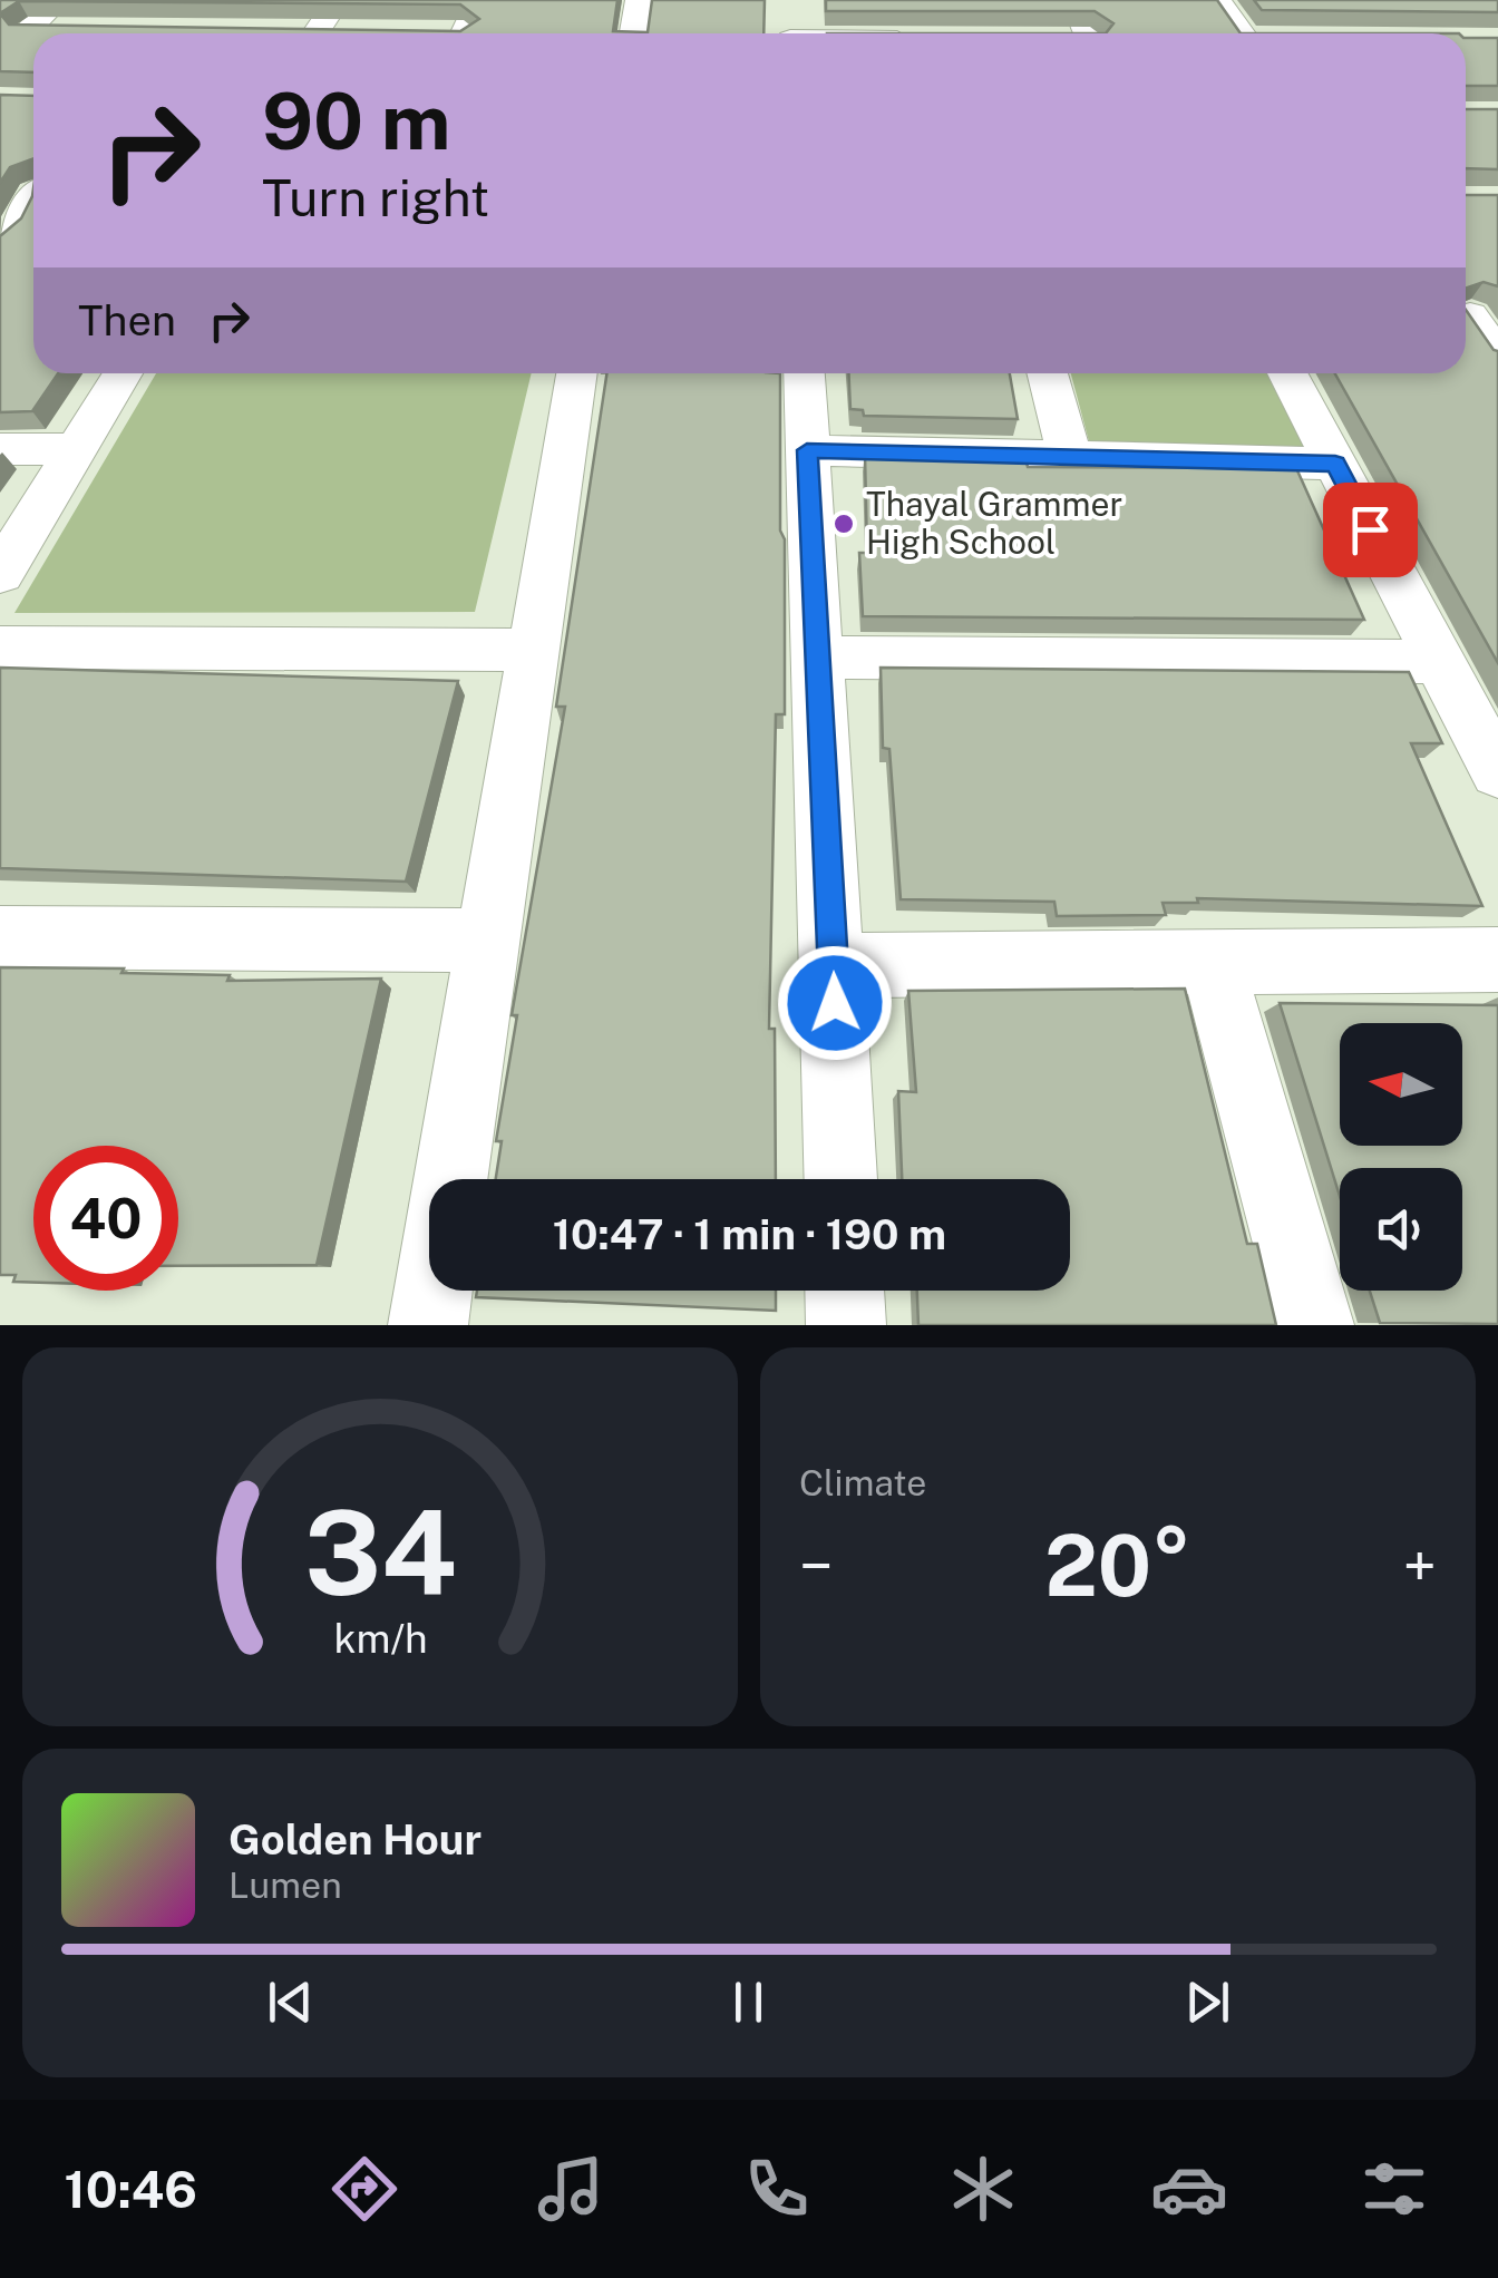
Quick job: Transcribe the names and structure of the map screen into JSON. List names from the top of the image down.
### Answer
{
  "places": ["Thayal Grammer High School"],
  "north": "left",
  "page": {
    "turn": ["90 m", "Turn right"],
    "then": "Then",
    "limit": "40",
    "trip": "10:47 · 1 min · 190 m",
    "tile": "Climate",
    "heat": ["−", "20°", "+"],
    "song": ["Golden Hour", "Lumen"],
    "tabs": "10:46",
    "gauge": ["34", "km/h"]
  }
}
